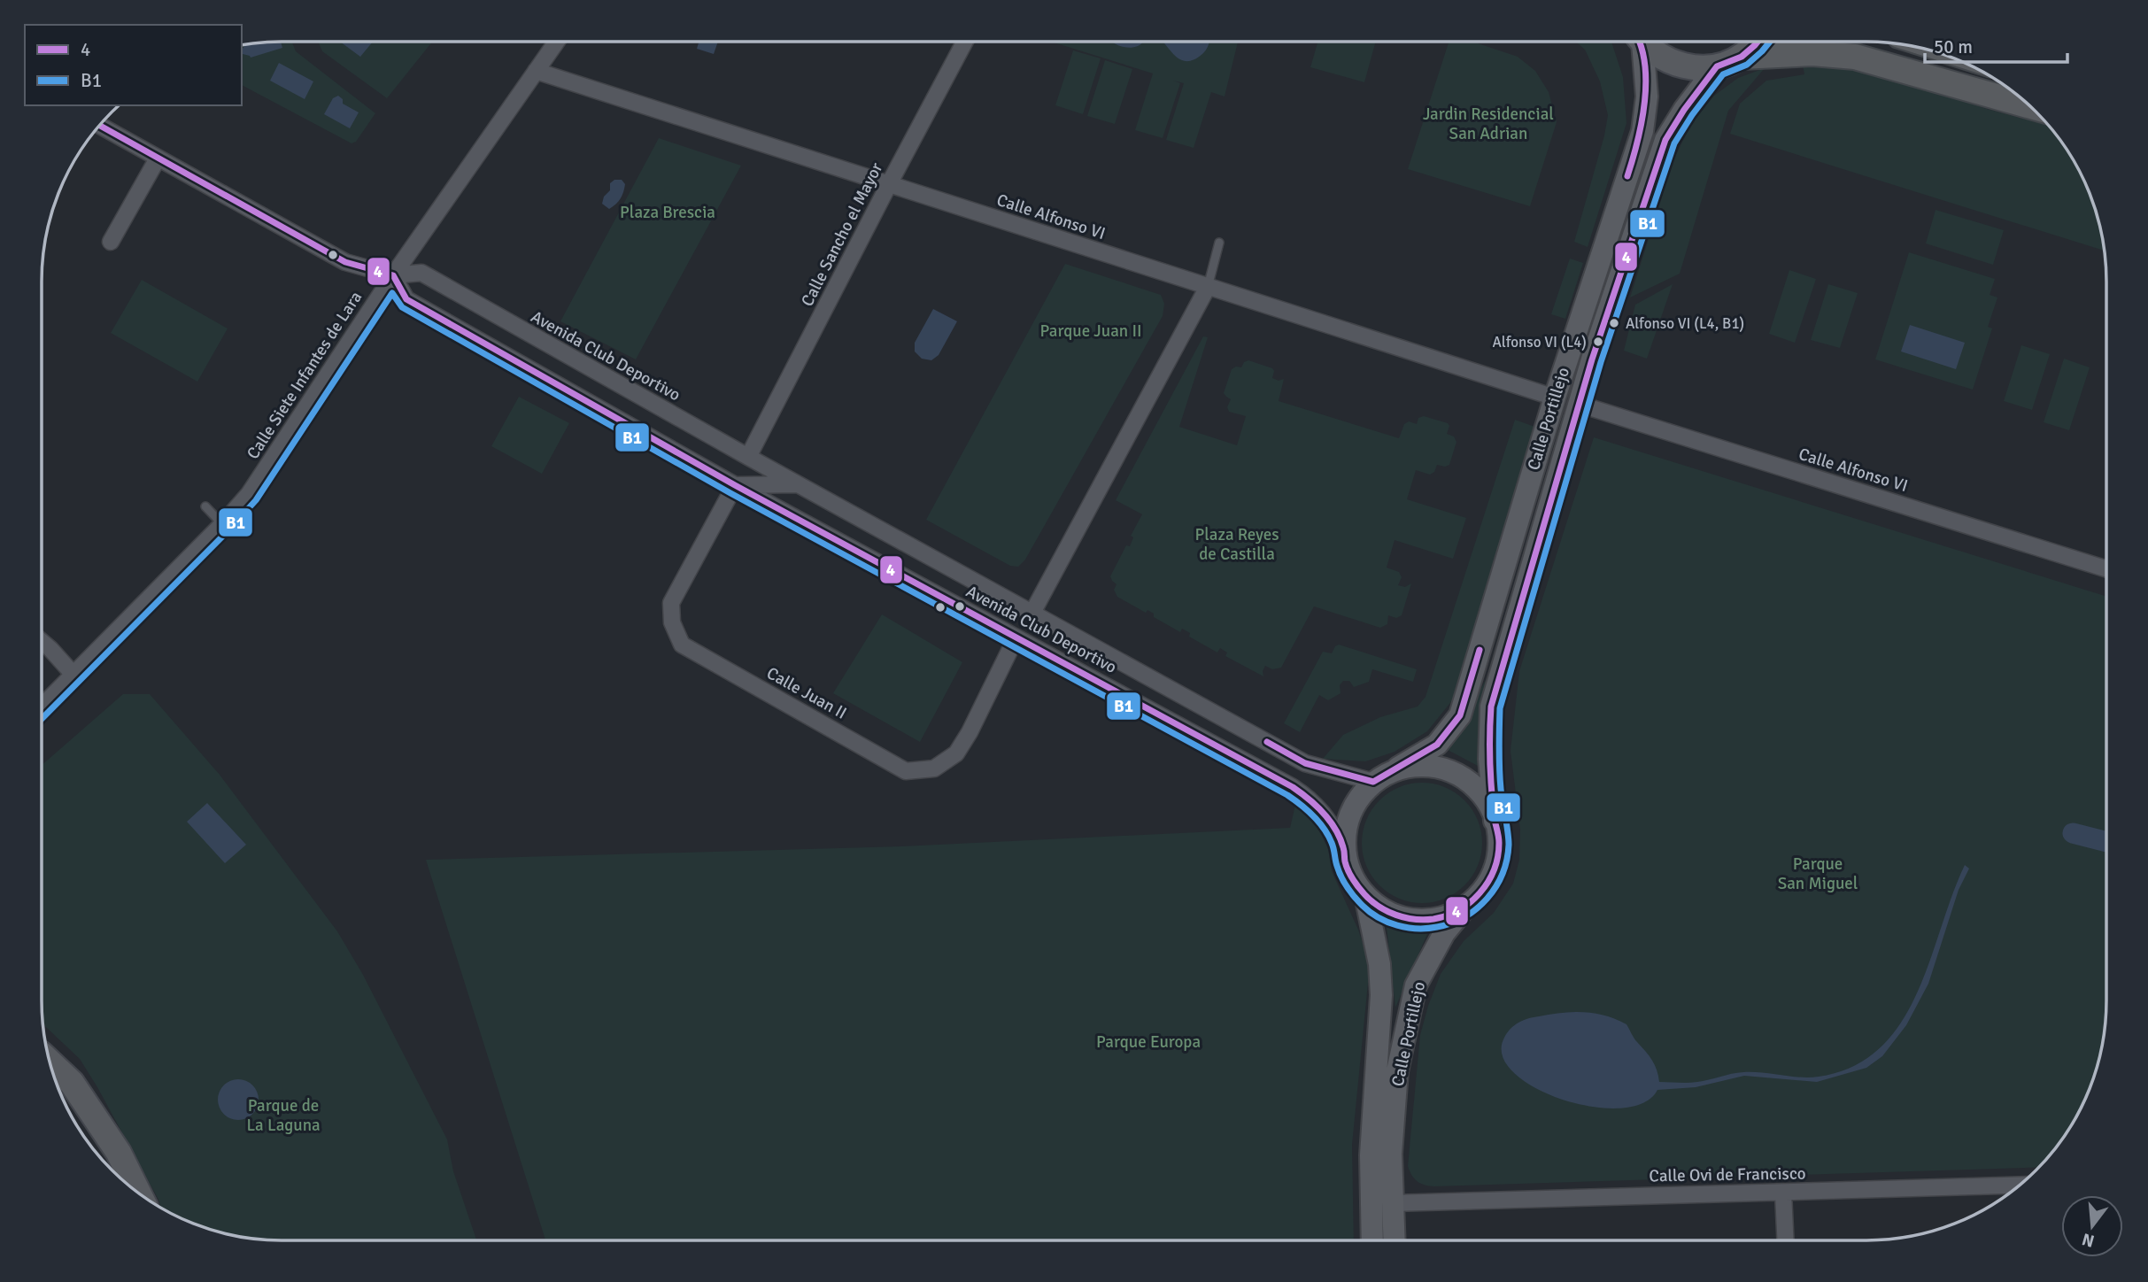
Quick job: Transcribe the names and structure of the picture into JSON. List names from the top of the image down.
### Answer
{
  "streets": {
    "main road": ["Calle Portillejo"],
    "street": [
      "Calle Alfonso VI",
      "Calle Sancho el Mayor",
      "Avenida Club Deportivo",
      "Calle Siete Infantes de Lara",
      "Calle Juan II",
      "Calle Ovi de Francisco"
    ]
  },
  "crossings": [
    ["Calle Alfonso VI", "Calle Sancho el Mayor"],
    ["Calle Alfonso VI", "Calle Siete Infantes de Lara"],
    ["Calle Alfonso VI", "Calle Portillejo"],
    ["Calle Sancho el Mayor", "Avenida Club Deportivo"],
    ["Avenida Club Deportivo", "Calle Siete Infantes de Lara"],
    ["Avenida Club Deportivo", "Calle Portillejo"],
    ["Avenida Club Deportivo", "Calle Juan II"],
    ["Calle Portillejo", "Calle Ovi de Francisco"]
  ],
  "parks": [
    "Jardin Residencial San Adrian",
    "Plaza Brescia",
    "Parque Juan II",
    "Plaza Reyes de Castilla",
    "Parque San Miguel",
    "Parque Europa",
    "Parque de La Laguna"
  ],
  "places": ["Alfonso VI (L4, B1)", "Alfonso VI (L4)"],
  "lines": ["transit line 4", "transit line B1"],
  "legend": ["4", "B1"],
  "scale_bar": "50 m",
  "north": "bottom"
}
